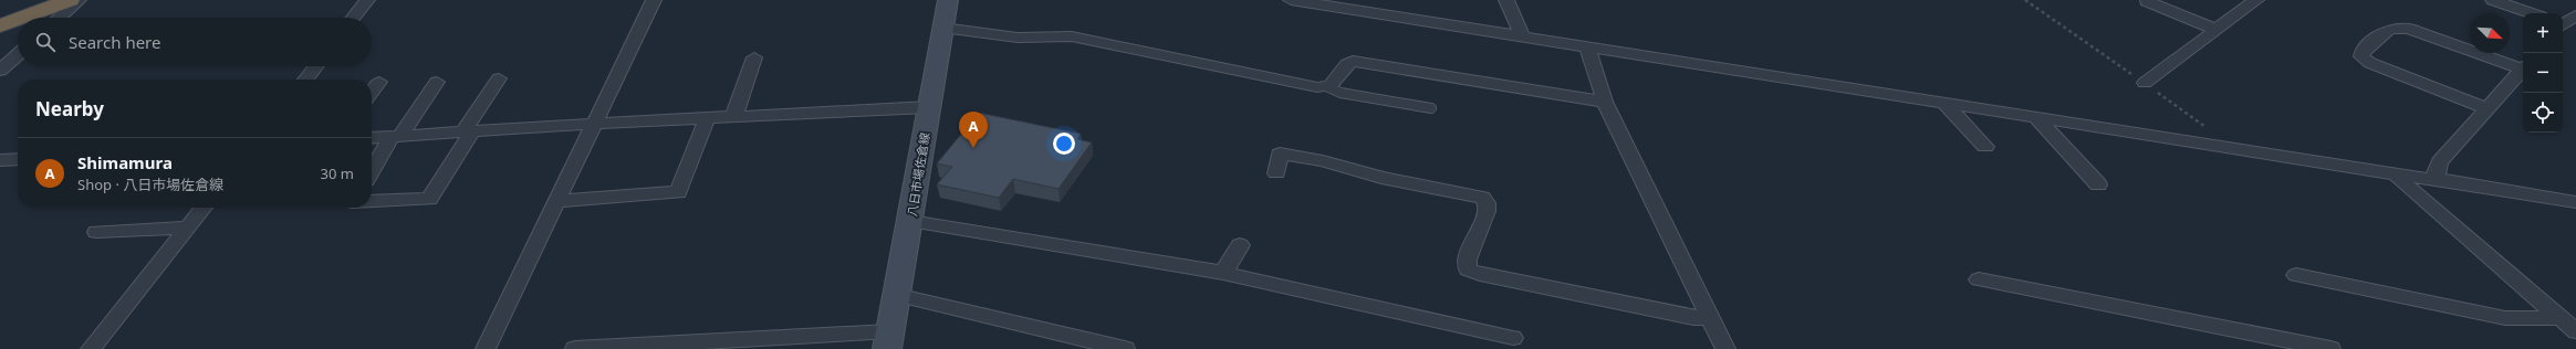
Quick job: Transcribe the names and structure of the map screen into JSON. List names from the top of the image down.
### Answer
{
  "streets": {
    "main road": ["八日市場佐倉線"]
  },
  "north": "bottom right",
  "page": {
    "map_buttons": ["+", "−"],
    "search": "Search here",
    "heading": "Nearby",
    "pins": "A",
    "list": [
      {
        "mark": "A",
        "name": "Shimamura",
        "note": "Shop · 八日市場佐倉線",
        "value": "30 m"
      }
    ]
  }
}
